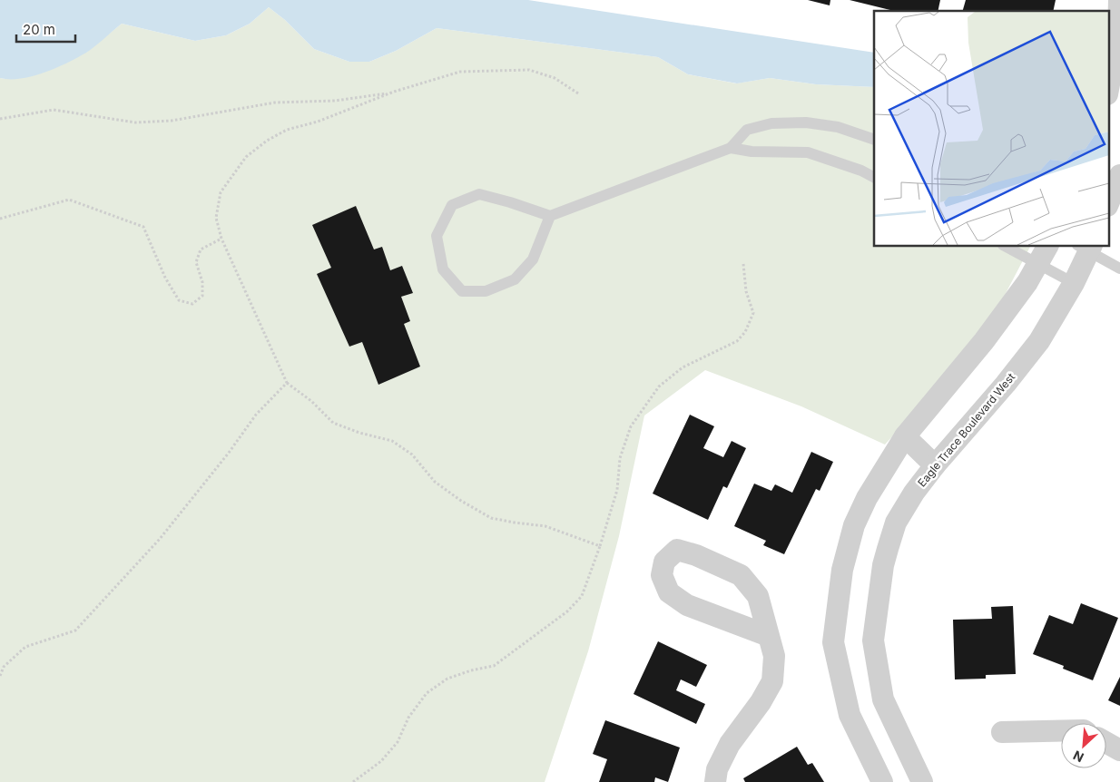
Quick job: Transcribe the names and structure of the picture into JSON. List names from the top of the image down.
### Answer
{
  "streets": {
    "street": ["Eagle Trace Boulevard West"]
  },
  "scale_bar": "20 m",
  "north": "bottom left"
}
